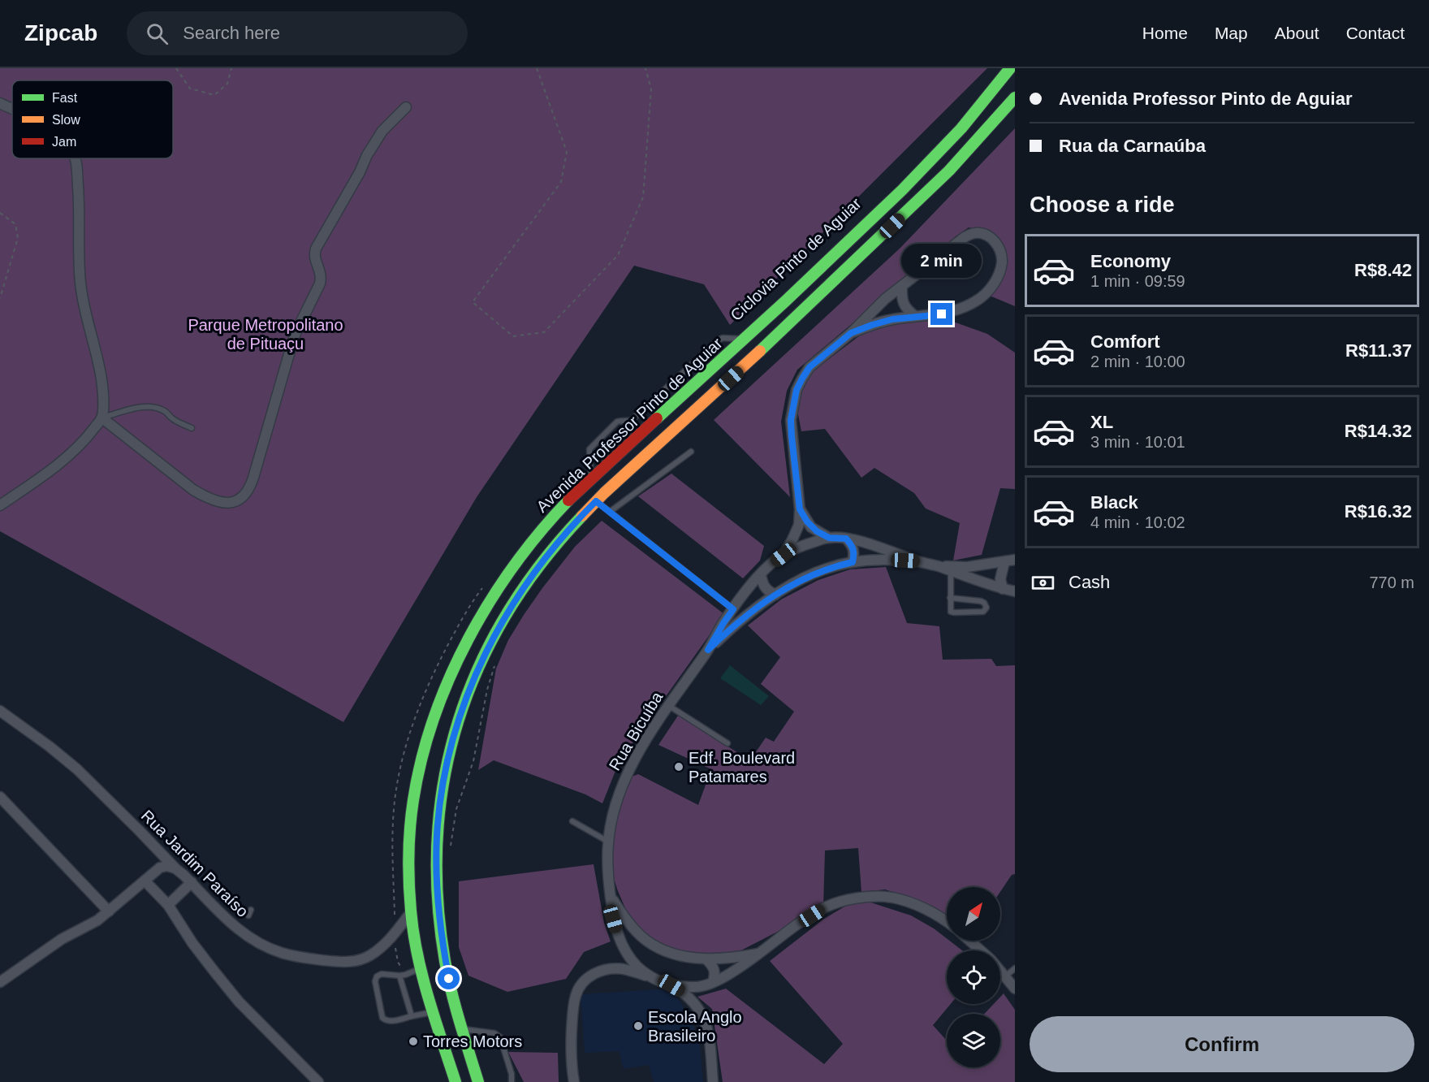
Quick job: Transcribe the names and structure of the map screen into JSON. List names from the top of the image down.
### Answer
{
  "streets": {
    "main road": ["Avenida Professor Pinto de Aguiar"],
    "street": ["Rua Bicuíba", "Rua Jardim Paraíso"]
  },
  "crossings": [
    ["Avenida Professor Pinto de Aguiar", "Rua Jardim Paraíso"]
  ],
  "parks": ["Parque Metropolitano de Pituaçu"],
  "places": ["Edf. Boulevard Patamares", "Escola Anglo Brasileiro", "Torres Motors"],
  "legend": ["Fast", "Slow", "Jam"],
  "north": "top right",
  "page": {
    "header": "Zipcab",
    "search": "Search here",
    "nav": [
      "Home",
      "Map",
      "About",
      "Contact"
    ],
    "banner": ["Avenida Professor Pinto de Aguiar", "Rua da Carnaúba"],
    "heading": "Choose a ride",
    "list": [
      {
        "name": "Economy",
        "note": "1 min · 09:59",
        "value": "R$8.42"
      },
      {
        "name": "Comfort",
        "note": "2 min · 10:00",
        "value": "R$11.37"
      },
      {
        "name": "XL",
        "note": "3 min · 10:01",
        "value": "R$14.32"
      },
      {
        "name": "Black",
        "note": "4 min · 10:02",
        "value": "R$16.32"
      }
    ],
    "bubble": "2 min",
    "pay": ["Cash", "770 m"],
    "buttons": "Confirm"
  }
}
